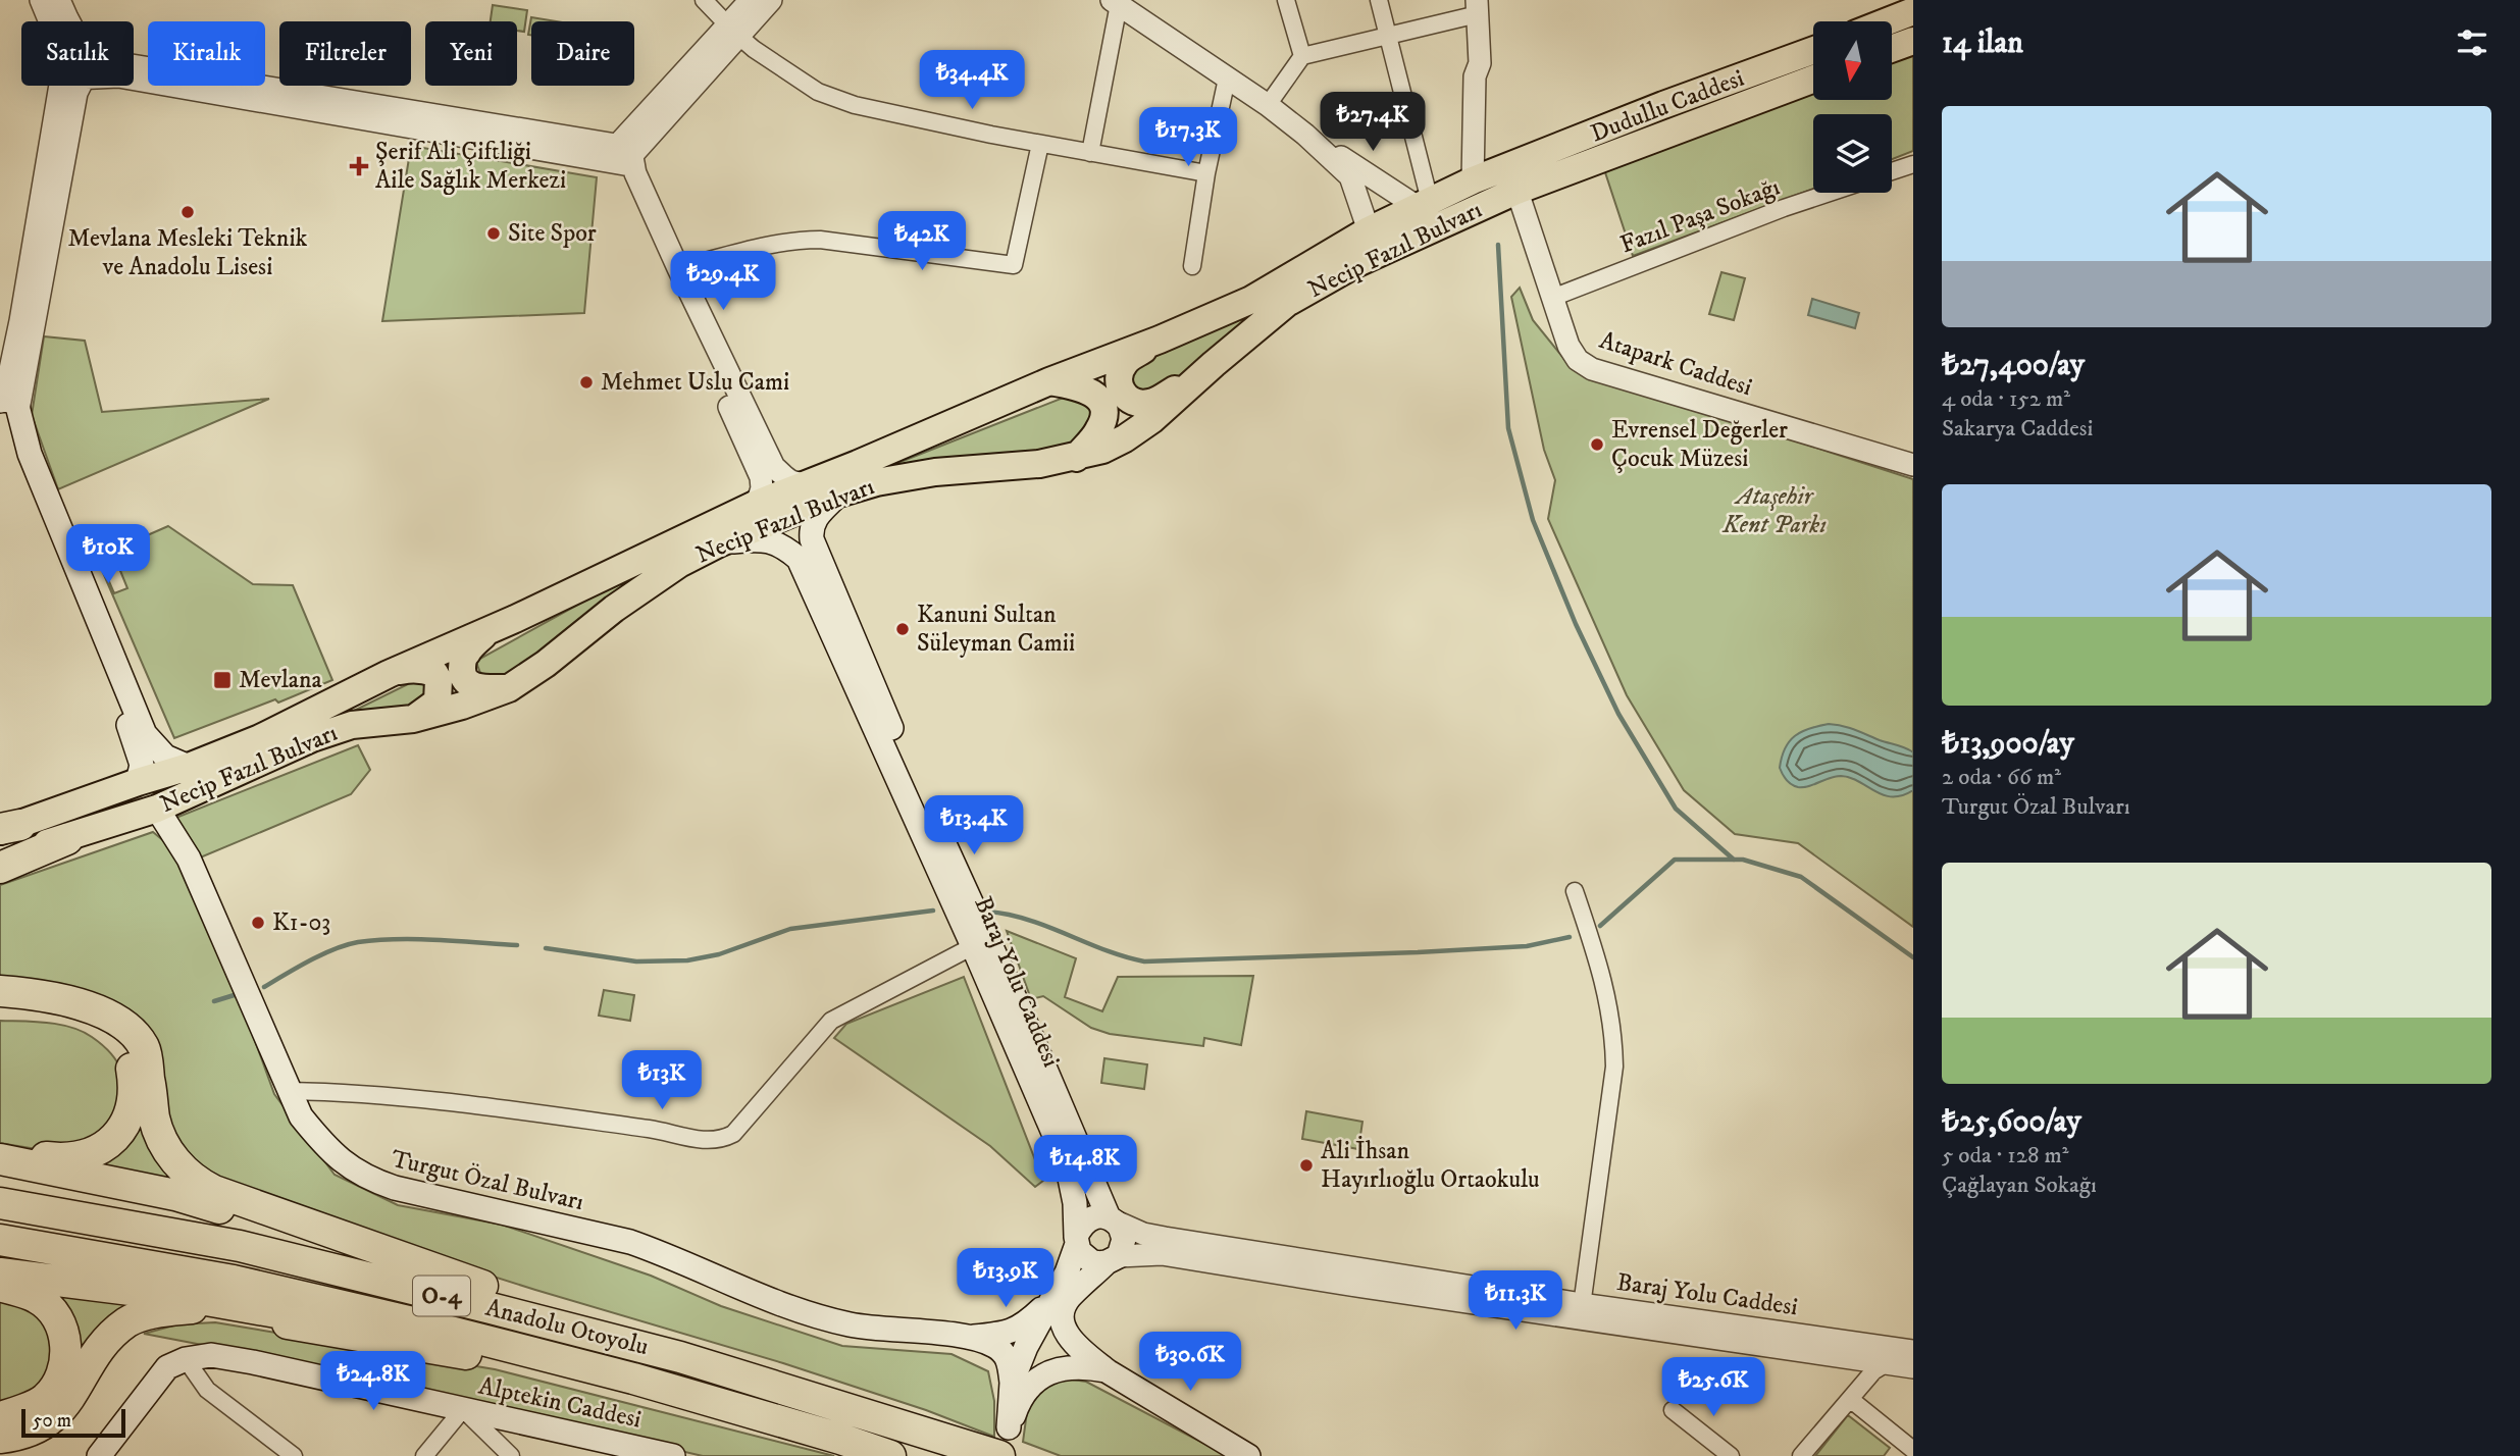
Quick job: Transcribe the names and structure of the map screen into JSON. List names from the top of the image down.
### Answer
{
  "streets": {
    "highway": ["O-4", "Anadolu Otoyolu"],
    "main road": [
      "Dudullu Caddesi",
      "Necip Fazıl Bulvarı",
      "Baraj Yolu Caddesi",
      "Turgut Özal Bulvarı",
      "Alptekin Caddesi"
    ],
    "street": ["Fazıl Paşa Sokağı", "Atapark Caddesi"]
  },
  "crossings": [
    ["Dudullu Caddesi", "Necip Fazıl Bulvarı"],
    ["Dudullu Caddesi", "Atapark Caddesi"],
    ["Fazıl Paşa Sokağı", "Atapark Caddesi"],
    ["Necip Fazıl Bulvarı", "Atapark Caddesi"],
    ["Necip Fazıl Bulvarı", "Baraj Yolu Caddesi"],
    ["Necip Fazıl Bulvarı", "Turgut Özal Bulvarı"]
  ],
  "parks": ["Ataşehir Kent Parkı"],
  "places": {
    "health": ["Şerif Ali Çiftliği Aile Sağlık Merkezi"],
    "other": [
      "Mevlana Mesleki Teknik ve Anadolu Lisesi",
      "Site Spor",
      "Mehmet Uslu Cami",
      "Evrensel Değerler Çocuk Müzesi",
      "Kanuni Sultan Süleyman Camii",
      "K1-03",
      "Ali İhsan Hayırlıoğlu Ortaokulu"
    ],
    "transit": ["Mevlana"]
  },
  "scale_bar": "50 m",
  "north": "bottom",
  "page": {
    "heading": "14 ilan",
    "chip": [
      "Satılık",
      "Kiralık",
      "Filtreler",
      "Yeni",
      "Daire"
    ],
    "price": [
      "₺34.4K",
      "₺27.4K",
      "₺17.3K",
      "₺42K",
      "₺29.4K",
      "₺10K",
      "₺13.4K",
      "₺13K",
      "₺14.8K",
      "₺13.9K",
      "₺11.3K",
      "₺30.6K",
      "₺24.8K",
      "₺25.6K"
    ],
    "list": [
      {
        "name": "₺27,400/ay",
        "note": "4 oda · 152 m² · Sakarya Caddesi"
      },
      {
        "name": "₺13,900/ay",
        "note": "2 oda · 66 m² · Turgut Özal Bulvarı"
      },
      {
        "name": "₺25,600/ay",
        "note": "5 oda · 128 m² · Çağlayan Sokağı"
      }
    ],
    "scale": "50 m"
  }
}
